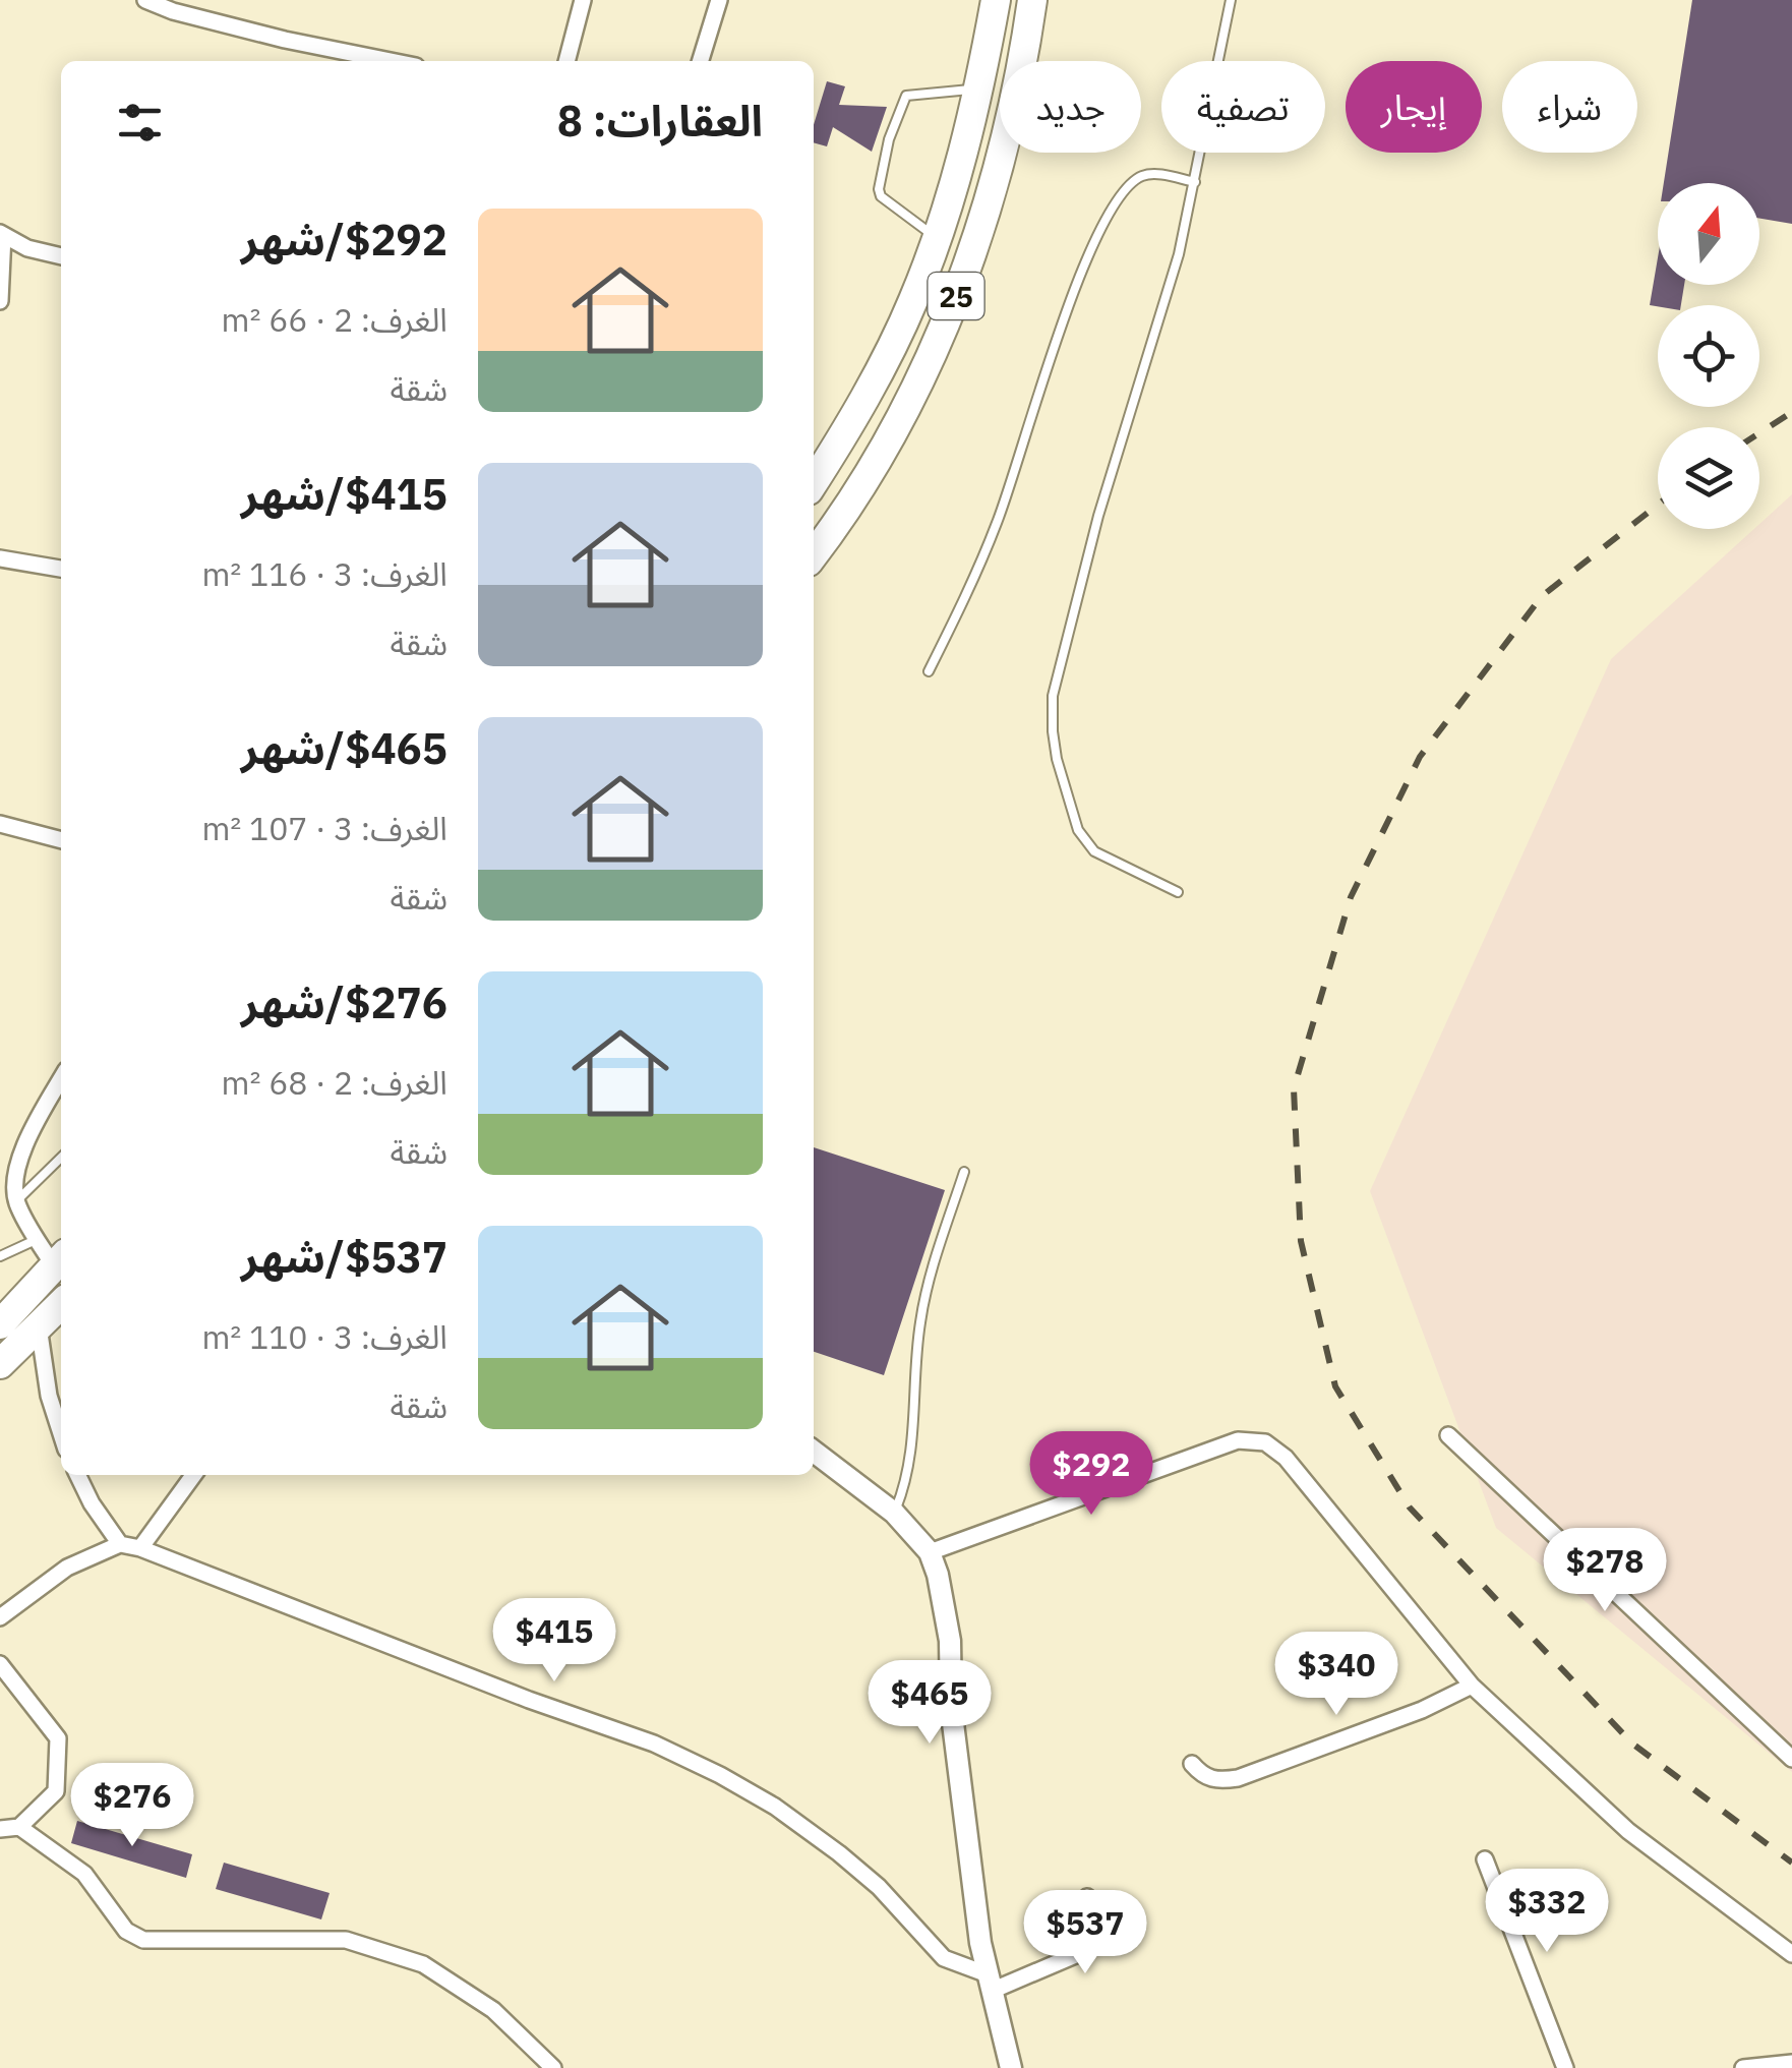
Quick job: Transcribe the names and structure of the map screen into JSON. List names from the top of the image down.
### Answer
{
  "streets": {
    "highway": ["25"]
  },
  "north": "top",
  "page": {
    "chip": [
      "شراء",
      "إيجار",
      "تصفية",
      "جديد"
    ],
    "heading": "العقارات: 8",
    "list": [
      {
        "name": "$292/شهر",
        "note": "الغرف: 2 · 66 m² · شقة"
      },
      {
        "name": "$415/شهر",
        "note": "الغرف: 3 · 116 m² · شقة"
      },
      {
        "name": "$465/شهر",
        "note": "الغرف: 3 · 107 m² · شقة"
      },
      {
        "name": "$276/شهر",
        "note": "الغرف: 2 · 68 m² · شقة"
      },
      {
        "name": "$537/شهر",
        "note": "الغرف: 3 · 110 m² · شقة"
      }
    ],
    "price": [
      "$292",
      "$278",
      "$415",
      "$340",
      "$465",
      "$276",
      "$332",
      "$537"
    ]
  }
}
